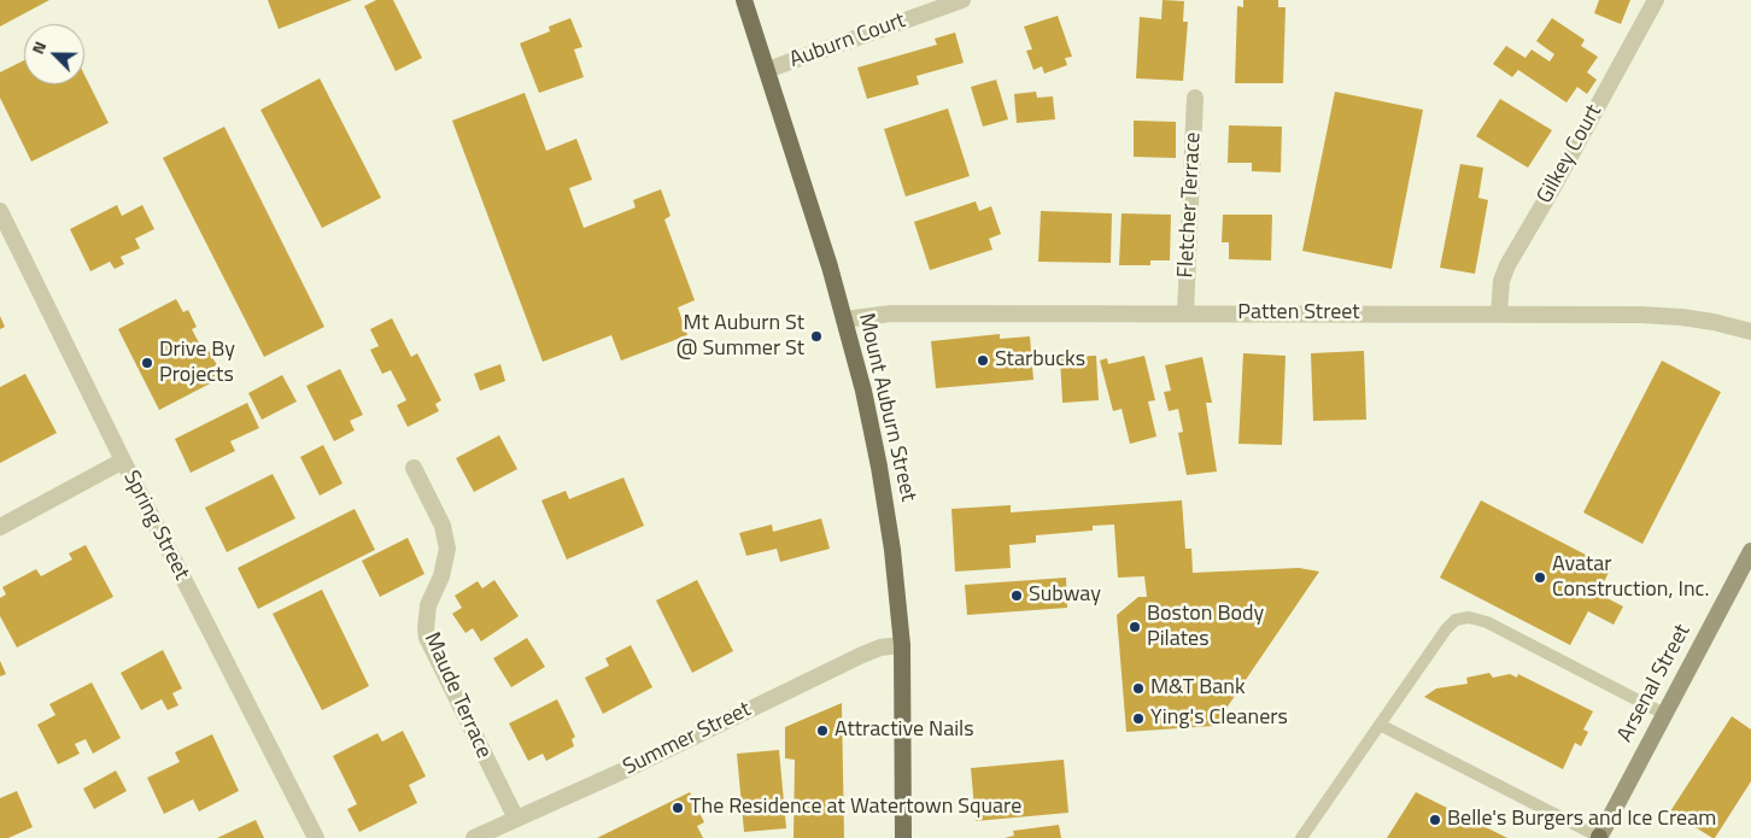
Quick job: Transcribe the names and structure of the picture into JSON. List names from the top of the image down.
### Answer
{
  "streets": {
    "main road": ["Mount Auburn Street", "Arsenal Street"],
    "street": [
      "Auburn Court",
      "Gilkey Court",
      "Fletcher Terrace",
      "Patten Street",
      "Spring Street",
      "Maude Terrace",
      "Summer Street"
    ]
  },
  "crossings": [
    ["Auburn Court", "Mount Auburn Street"],
    ["Gilkey Court", "Patten Street"],
    ["Fletcher Terrace", "Patten Street"],
    ["Patten Street", "Mount Auburn Street"],
    ["Mount Auburn Street", "Summer Street"],
    ["Maude Terrace", "Summer Street"]
  ],
  "places": [
    "Mt Auburn St @ Summer St",
    "Starbucks",
    "Drive By Projects",
    "Avatar Construction, Inc.",
    "Subway",
    "Boston Body Pilates",
    "M&T Bank",
    "Ying's Cleaners",
    "Attractive Nails",
    "The Residence at Watertown Square",
    "Belle's Burgers and Ice Cream"
  ],
  "north": "top left"
}
